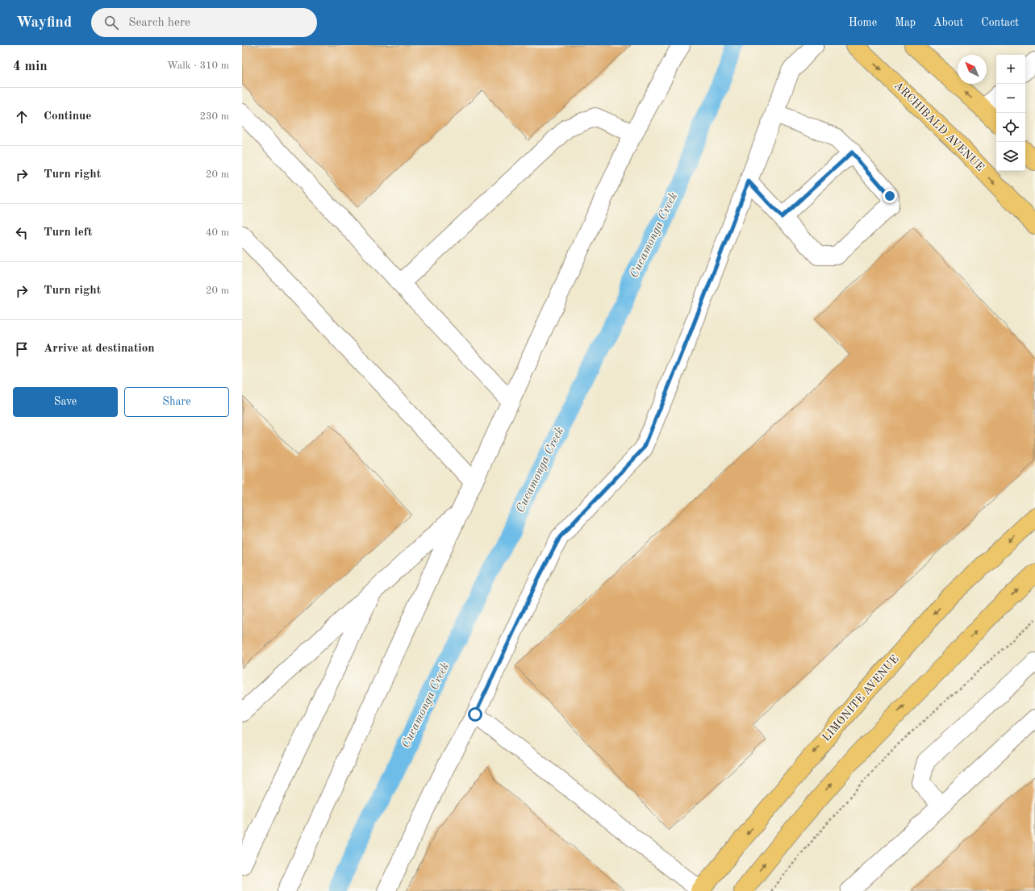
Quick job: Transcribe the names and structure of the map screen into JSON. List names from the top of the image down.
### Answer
{
  "streets": {
    "main road": ["ARCHIBALD AVENUE", "LIMONITE AVENUE"]
  },
  "water": ["Cucamonga Creek"],
  "north": "top left",
  "page": {
    "header": "Wayfind",
    "search": "Search here",
    "nav": [
      "Home",
      "Map",
      "About",
      "Contact"
    ],
    "heading": ["4 min", "Walk · 310 m"],
    "map_buttons": ["+", "−"],
    "list": [
      ["Continue", "230 m"],
      ["Turn right", "20 m"],
      ["Turn left", "40 m"],
      ["Turn right", "20 m"],
      "Arrive at destination"
    ],
    "buttons": ["Save", "Share"]
  }
}
